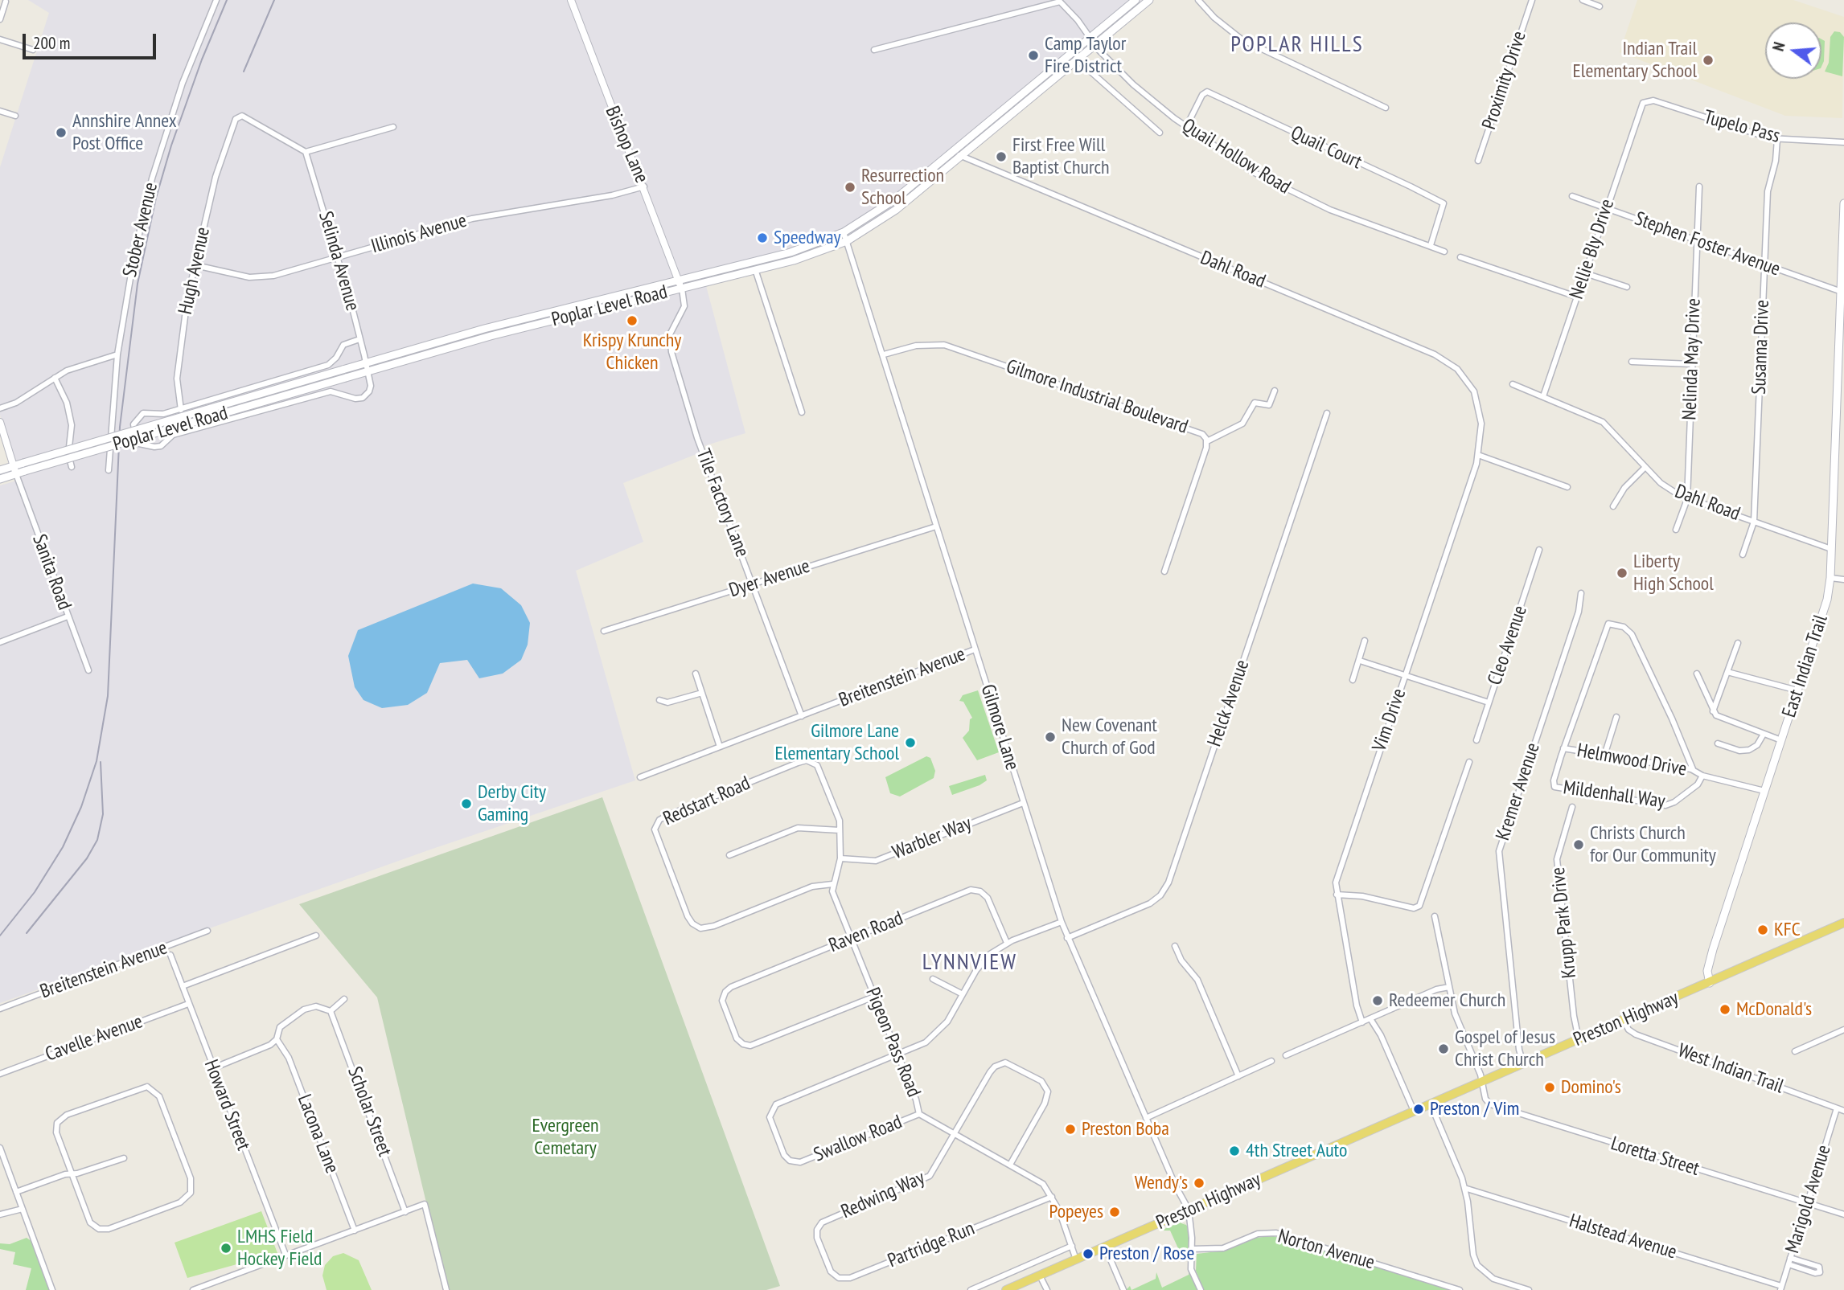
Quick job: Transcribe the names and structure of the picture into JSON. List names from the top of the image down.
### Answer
{
  "streets": {
    "main road": ["Poplar Level Road", "East Indian Trail", "Preston Highway"],
    "street": [
      "Proximity Drive",
      "Tupelo Pass",
      "Bishop Lane",
      "Quail Court",
      "Quail Hollow Road",
      "Stober Avenue",
      "Illinois Avenue",
      "Stephen Foster Avenue",
      "Nellie Bly Drive",
      "Selinda Avenue",
      "Dahl Road",
      "Hugh Avenue",
      "Susanna Drive",
      "Nelinda May Drive",
      "Gilmore Industrial Boulevard",
      "Tile Factory Lane",
      "Sanita Road",
      "Dyer Avenue",
      "Cleo Avenue",
      "Breitenstein Avenue",
      "Helck Avenue",
      "Vim Drive",
      "Gilmore Lane",
      "Helmwood Drive",
      "Kremer Avenue",
      "Mildenhall Way",
      "Redstart Road",
      "Warbler Way",
      "Krupp Park Drive",
      "Raven Road",
      "Cavelle Avenue",
      "Pigeon Pass Road",
      "West Indian Trail",
      "Howard Street",
      "Scholar Street",
      "Lacona Lane",
      "Swallow Road",
      "Loretta Street",
      "Redwing Way",
      "Marigold Avenue",
      "Halstead Avenue",
      "Partridge Run",
      "Norton Avenue"
    ]
  },
  "crossings": [
    ["Tupelo Pass", "Nellie Bly Drive"],
    ["Tupelo Pass", "Susanna Drive"],
    ["Bishop Lane", "Illinois Avenue"],
    ["Bishop Lane", "Poplar Level Road"],
    ["Bishop Lane", "Tile Factory Lane"],
    ["Quail Court", "Quail Hollow Road"],
    ["Quail Hollow Road", "Poplar Level Road"],
    ["Illinois Avenue", "Selinda Avenue"],
    ["Illinois Avenue", "Hugh Avenue"],
    ["Stephen Foster Avenue", "Nellie Bly Drive"],
    ["Stephen Foster Avenue", "Susanna Drive"],
    ["Stephen Foster Avenue", "Nelinda May Drive"],
    ["Stephen Foster Avenue", "East Indian Trail"],
    ["Nellie Bly Drive", "Dahl Road"],
    ["Selinda Avenue", "Hugh Avenue"],
    ["Selinda Avenue", "Poplar Level Road"],
    ["Dahl Road", "Poplar Level Road"],
    ["Dahl Road", "Susanna Drive"],
    ["Dahl Road", "Nelinda May Drive"],
    ["Dahl Road", "East Indian Trail"],
    ["Dahl Road", "Vim Drive"],
    ["Poplar Level Road", "Tile Factory Lane"],
    ["Poplar Level Road", "Sanita Road"],
    ["Poplar Level Road", "Gilmore Lane"],
    ["Gilmore Industrial Boulevard", "Gilmore Lane"],
    ["Tile Factory Lane", "Dyer Avenue"],
    ["Tile Factory Lane", "Breitenstein Avenue"],
    ["Dyer Avenue", "Gilmore Lane"],
    ["East Indian Trail", "Helmwood Drive"],
    ["East Indian Trail", "Preston Highway"],
    ["Breitenstein Avenue", "Gilmore Lane"],
    ["Helck Avenue", "Gilmore Lane"],
    ["Gilmore Lane", "Warbler Way"],
    ["Gilmore Lane", "Preston Highway"],
    ["Helmwood Drive", "Mildenhall Way"],
    ["Kremer Avenue", "Preston Highway"],
    ["Redstart Road", "Pigeon Pass Road"],
    ["Krupp Park Drive", "Preston Highway"],
    ["Raven Road", "Pigeon Pass Road"],
    ["Preston Highway", "Pigeon Pass Road"],
    ["Preston Highway", "West Indian Trail"],
    ["Preston Highway", "Loretta Street"],
    ["Cavelle Avenue", "Howard Street"],
    ["Pigeon Pass Road", "Swallow Road"],
    ["Pigeon Pass Road", "Redwing Way"],
    ["Pigeon Pass Road", "Partridge Run"],
    ["West Indian Trail", "Marigold Avenue"],
    ["Loretta Street", "Marigold Avenue"],
    ["Redwing Way", "Partridge Run"],
    ["Marigold Avenue", "Halstead Avenue"]
  ],
  "districts": ["POPLAR HILLS", "LYNNVIEW"],
  "parks": ["Evergreen Cemetary"],
  "places": [
    "Camp Taylor Fire District",
    "Indian Trail Elementary School",
    "Annshire Annex Post Office",
    "First Free Will Baptist Church",
    "Resurrection School",
    "Speedway",
    "Krispy Krunchy Chicken",
    "Liberty High School",
    "New Covenant Church of God",
    "Gilmore Lane Elementary School",
    "Derby City Gaming",
    "Christs Church for Our Community",
    "KFC",
    "Redeemer Church",
    "McDonald's",
    "Gospel of Jesus Christ Church",
    "Domino's",
    "Preston / Vim",
    "Preston Boba",
    "4th Street Auto",
    "Wendy's",
    "Popeyes",
    "LMHS Field Hockey Field",
    "Preston / Rose"
  ],
  "scale_bar": "200 m",
  "north": "left"
}
